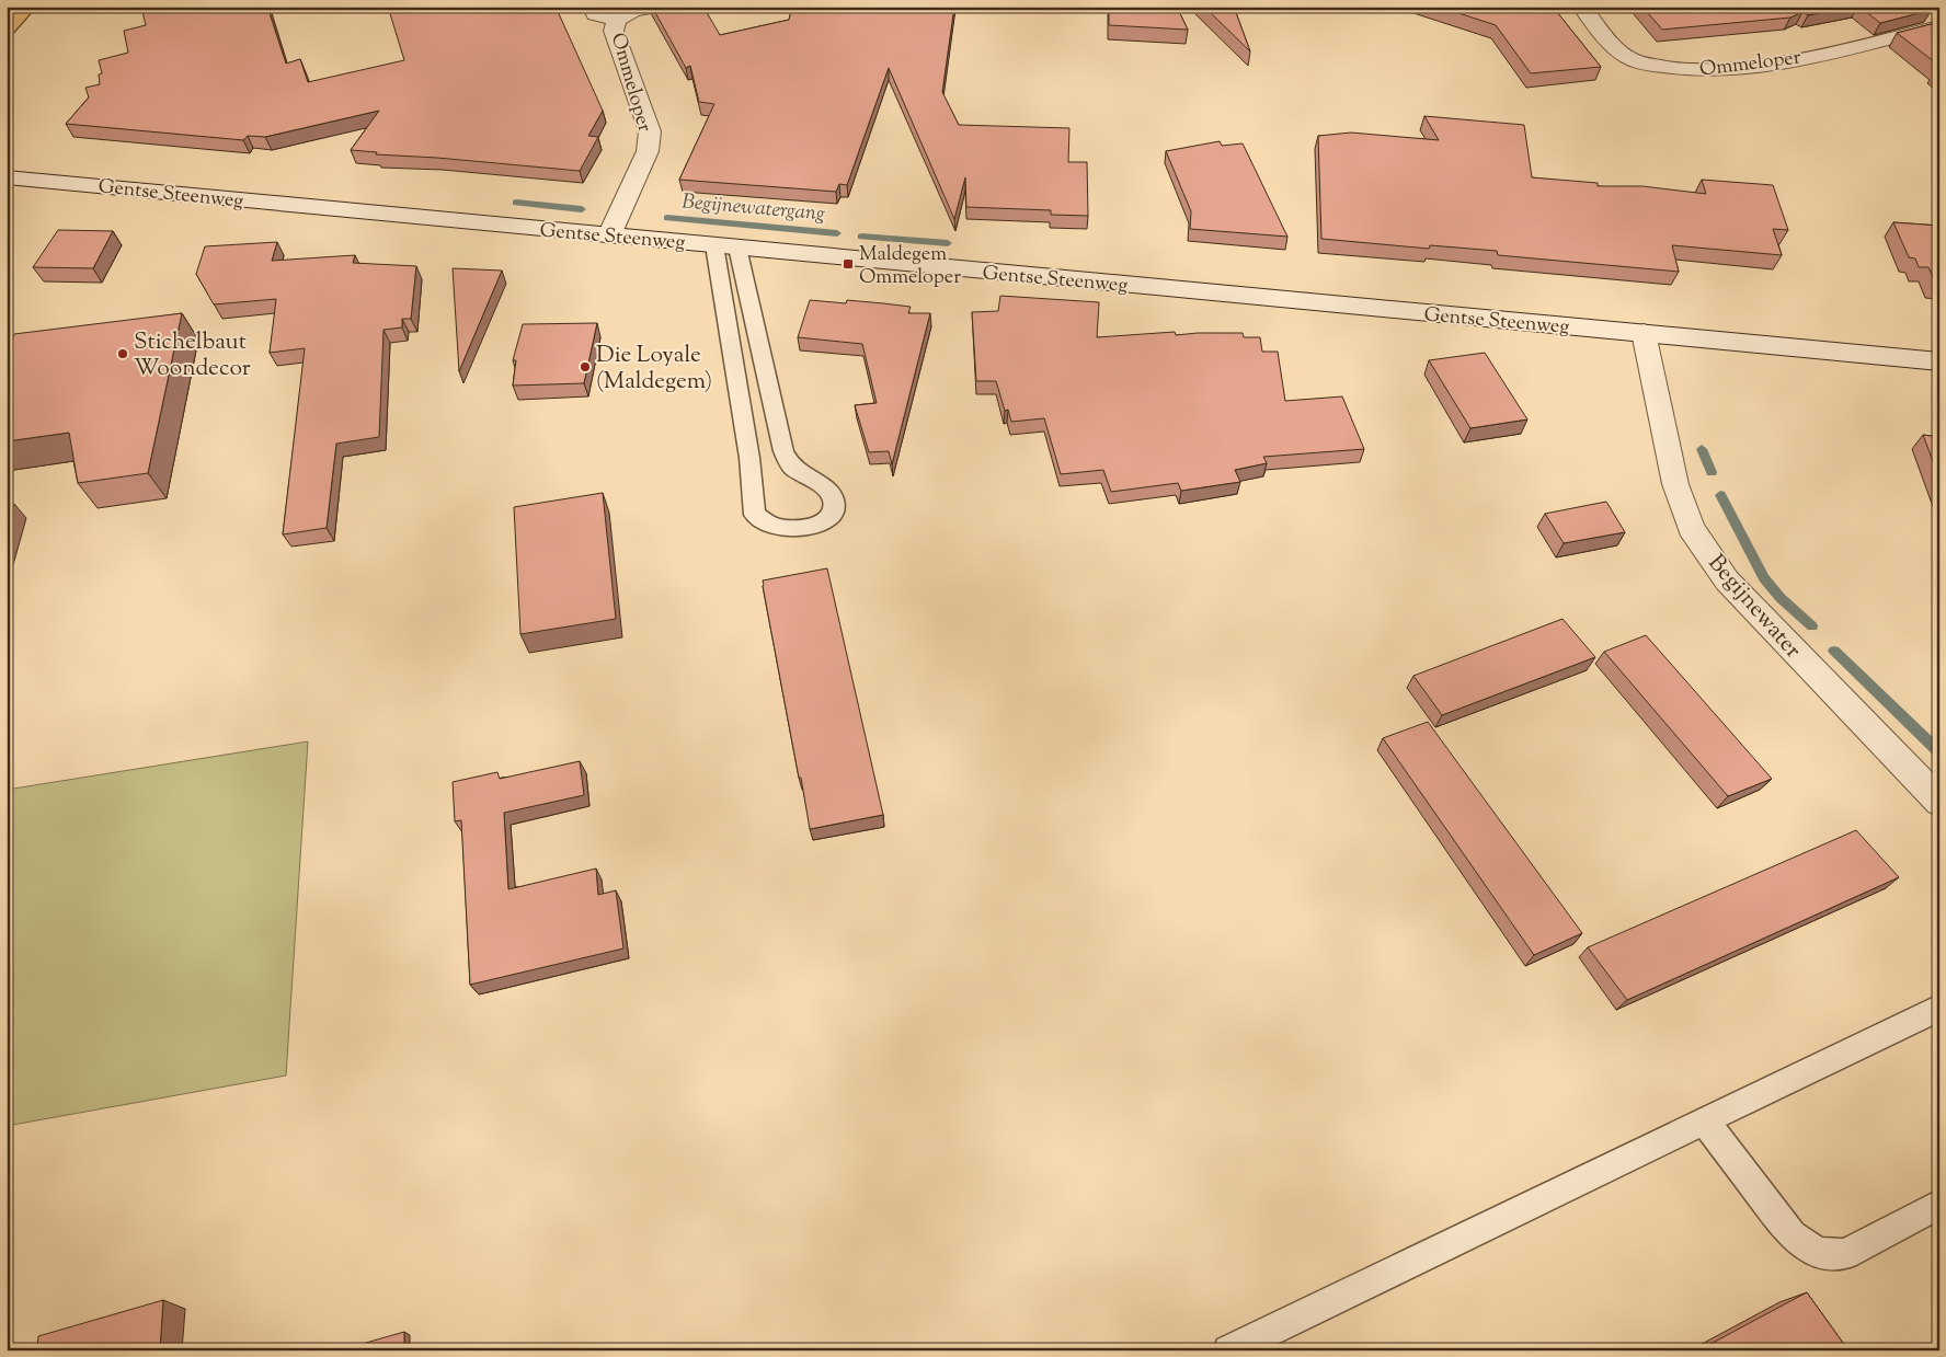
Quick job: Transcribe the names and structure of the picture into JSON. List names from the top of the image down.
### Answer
{
  "streets": {
    "street": ["Ommeloper", "Gentse Steenweg", "Begijnewater"]
  },
  "crossings": [
    ["Ommeloper", "Gentse Steenweg"],
    ["Gentse Steenweg", "Begijnewater"]
  ],
  "water": ["Begijnewatergang"],
  "places": {
    "transit": ["Maldegem Ommeloper"],
    "other": ["Stichelbaut Woondecor", "Die Loyale (Maldegem)"]
  }
}
